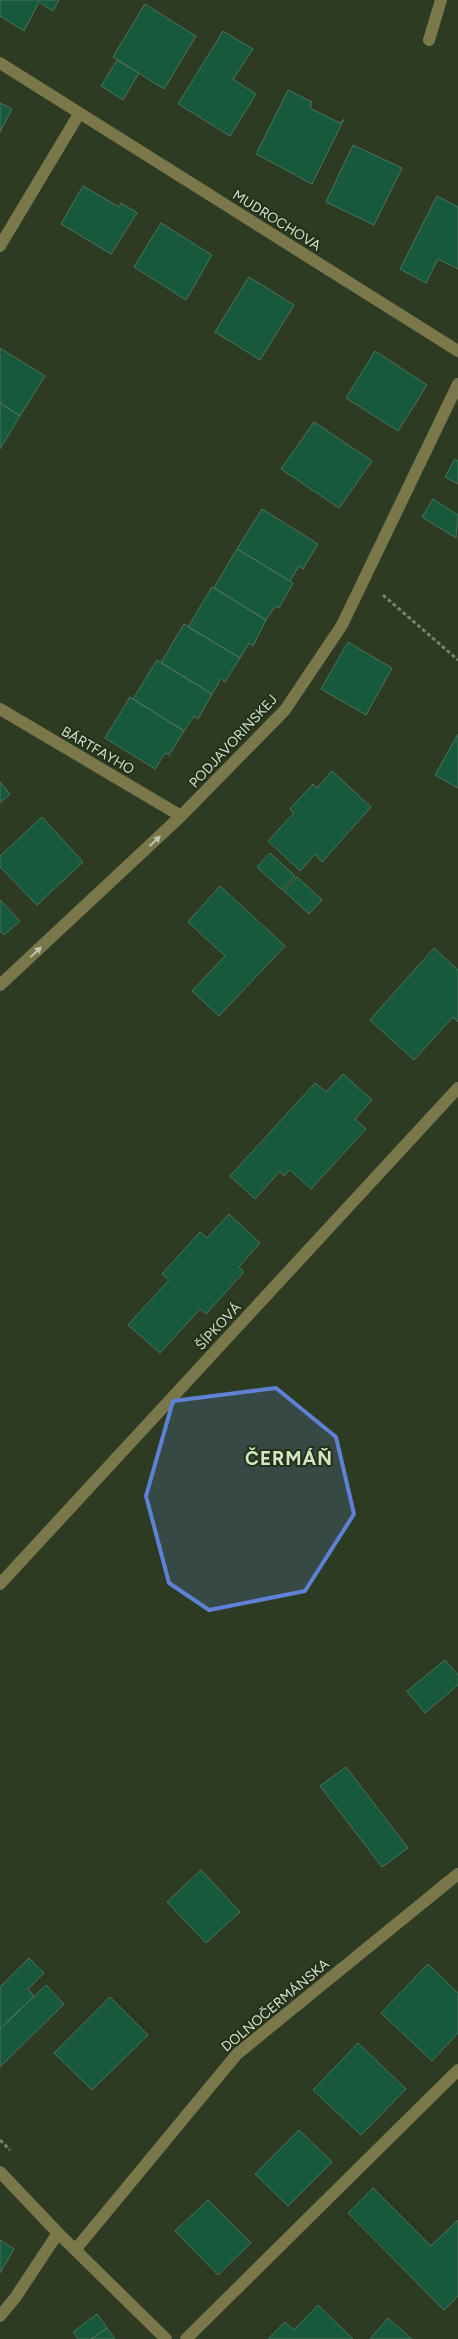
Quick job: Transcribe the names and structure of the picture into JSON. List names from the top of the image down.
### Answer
{
  "streets": {
    "street": [
      "MUDROCHOVA",
      "PODJAVORINSKEJ",
      "BÁRTFAYHO",
      "ŠÍPKOVÁ",
      "DOLNOČERMÁNSKA"
    ]
  },
  "crossings": [
    ["PODJAVORINSKEJ", "BÁRTFAYHO"]
  ],
  "districts": ["ČERMÁŇ"]
}
